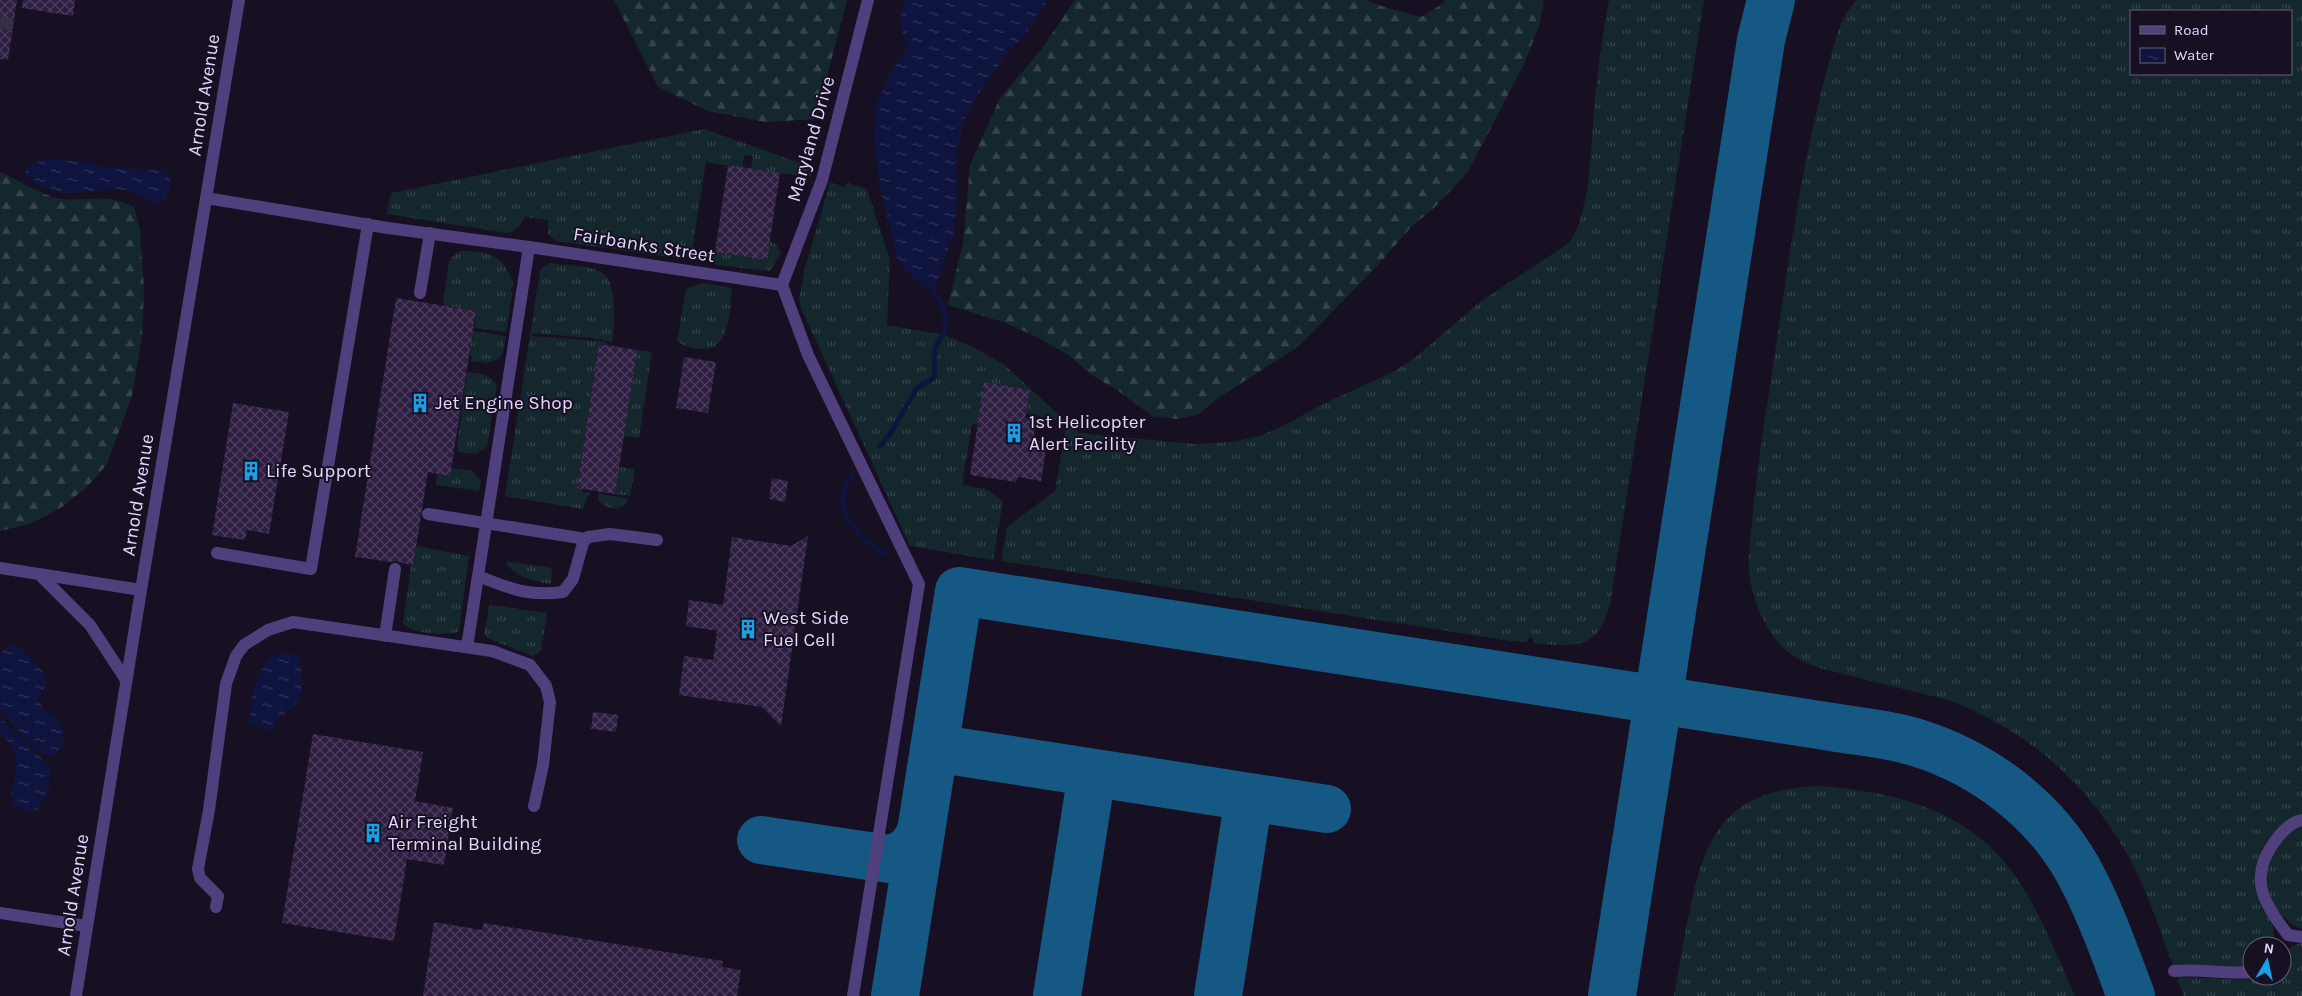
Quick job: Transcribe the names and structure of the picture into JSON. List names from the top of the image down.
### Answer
{
  "streets": {
    "street": ["Arnold Avenue", "Maryland Drive", "Fairbanks Street"]
  },
  "crossings": [
    ["Arnold Avenue", "Fairbanks Street"],
    ["Maryland Drive", "Fairbanks Street"]
  ],
  "places": {
    "building": [
      "Jet Engine Shop",
      "1st Helicopter Alert Facility",
      "Life Support",
      "West Side Fuel Cell",
      "Air Freight Terminal Building"
    ]
  },
  "legend": ["Road", "Water"],
  "north": "top"
}
